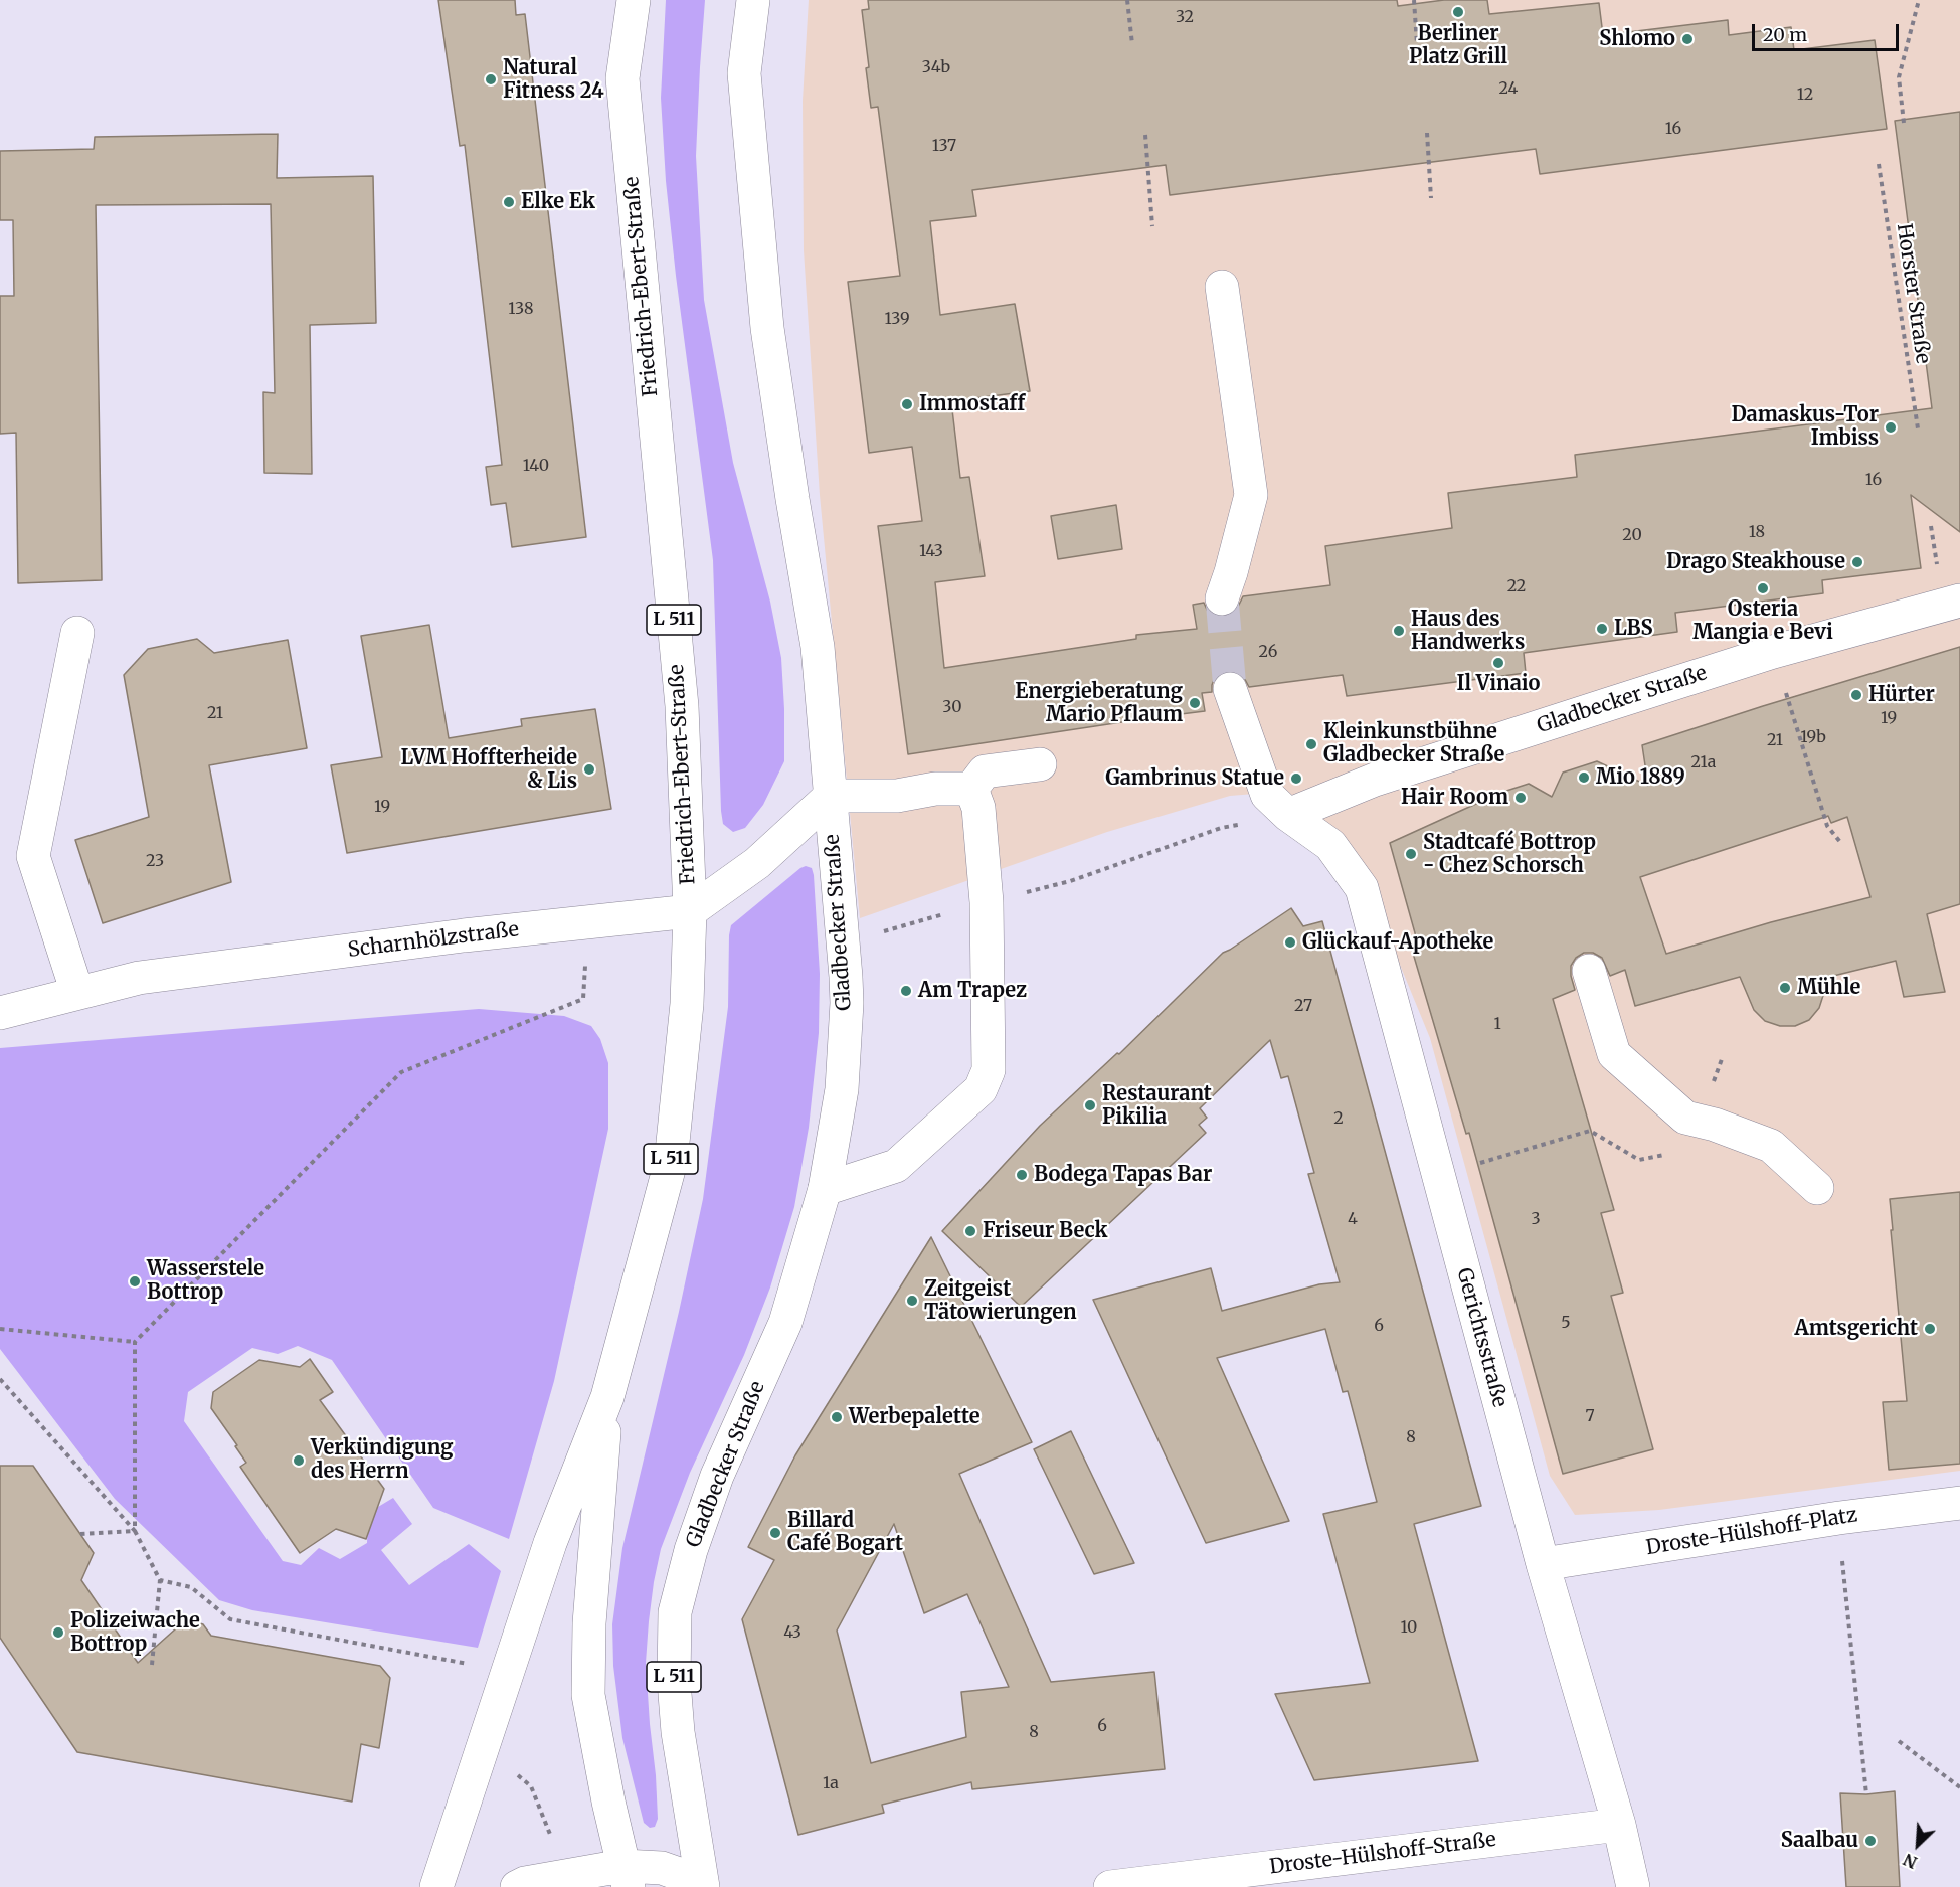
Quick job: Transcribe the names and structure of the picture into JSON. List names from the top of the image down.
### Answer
{
  "streets": {
    "main road": [
      "Friedrich-Ebert-Straße",
      "L 511",
      "Gladbecker Straße",
      "Scharnhölzstraße",
      "Gerichtsstraße",
      "Droste-Hülshoff-Platz",
      "Droste-Hülshoff-Straße"
    ],
    "path": ["Horster Straße"]
  },
  "crossings": [
    ["Friedrich-Ebert-Straße", "L 511"],
    ["Friedrich-Ebert-Straße", "Scharnhölzstraße"],
    ["L 511", "Gladbecker Straße"],
    ["L 511", "Scharnhölzstraße"],
    ["Gladbecker Straße", "Scharnhölzstraße"],
    ["Gladbecker Straße", "Gerichtsstraße"],
    ["Gerichtsstraße", "Droste-Hülshoff-Platz"],
    ["Gerichtsstraße", "Droste-Hülshoff-Straße"]
  ],
  "places": [
    "Berliner Platz Grill",
    "Shlomo",
    "Natural Fitness 24",
    "Elke Ek",
    "Immostaff",
    "Damaskus-Tor Imbiss",
    "Drago Steakhouse",
    "Osteria Mangia e Bevi",
    "LBS",
    "Haus des Handwerks",
    "Il Vinaio",
    "Hürter",
    "Energieberatung Mario Pflaum",
    "Kleinkunstbühne Gladbecker Straße",
    "LVM Hoffterheide & Lis",
    "Mio 1889",
    "Gambrinus Statue",
    "Hair Room",
    "Stadtcafé Bottrop - Chez Schorsch",
    "Glückauf-Apotheke",
    "Mühle",
    "Am Trapez",
    "Restaurant Pikilia",
    "Bodega Tapas Bar",
    "Friseur Beck",
    "Wasserstele Bottrop",
    "Zeitgeist Tätowierungen",
    "Amtsgericht",
    "Werbepalette",
    "Verkündigung des Herrn",
    "Billard Café Bogart",
    "Polizeiwache Bottrop",
    "Saalbau"
  ],
  "house_numbers": [
    "32",
    "34b",
    "24",
    "12",
    "16",
    "137",
    "138",
    "139",
    "140",
    "16",
    "18",
    "20",
    "143",
    "22",
    "26",
    "30",
    "21",
    "19",
    "19b",
    "21",
    "21a",
    "19",
    "23",
    "27",
    "1",
    "2",
    "4",
    "3",
    "5",
    "6",
    "7",
    "8",
    "10",
    "43",
    "6",
    "8",
    "1a"
  ],
  "scale_bar": "20 m",
  "north": "bottom left"
}
